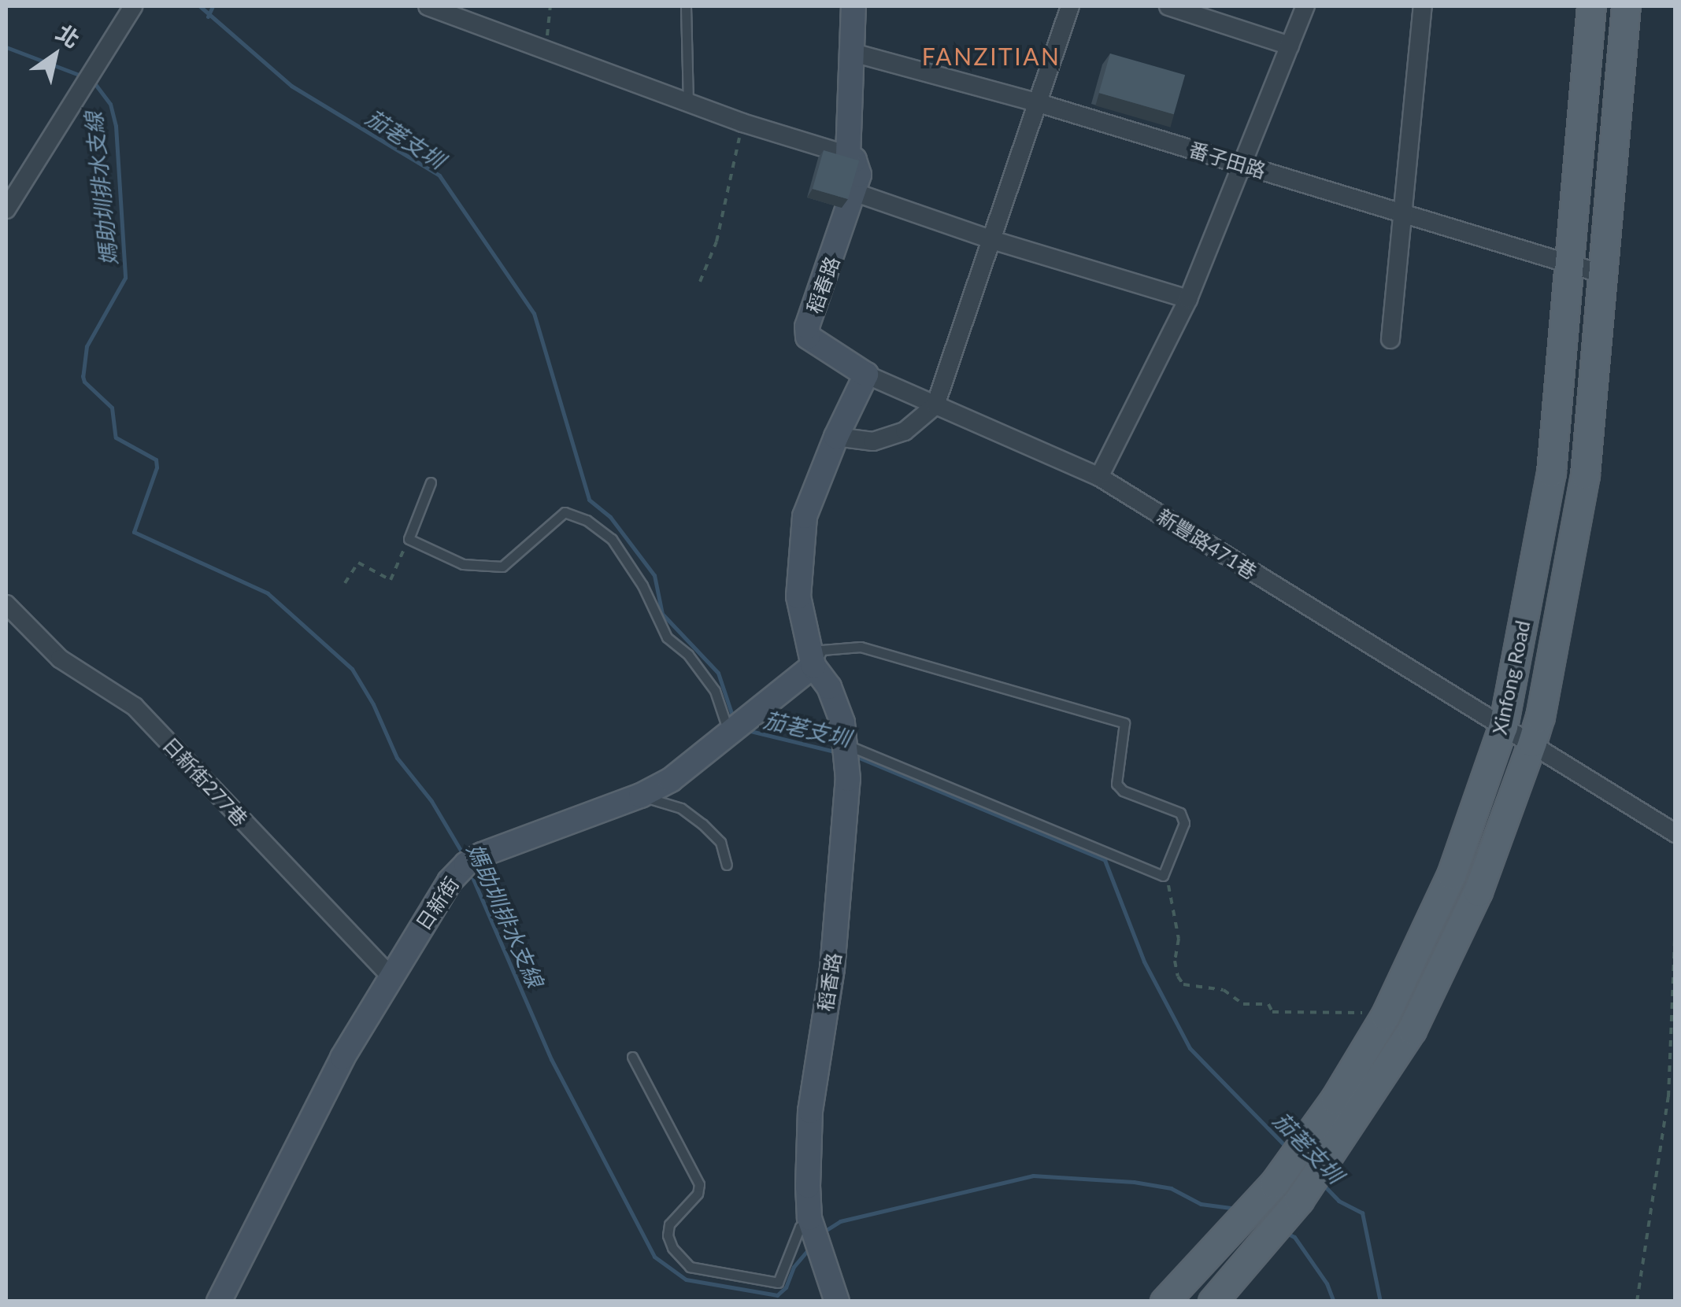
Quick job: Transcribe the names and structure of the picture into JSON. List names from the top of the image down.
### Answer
{
  "streets": {
    "main road": ["Xinfong Road"],
    "street": [
      "番子田路",
      "稻春路",
      "新豐路471巷",
      "日新街277巷",
      "日新街",
      "稻香路"
    ]
  },
  "crossings": [
    ["番子田路", "稻春路"],
    ["番子田路", "Xinfong Road"],
    ["稻春路", "新豐路471巷"],
    ["新豐路471巷", "Xinfong Road"],
    ["日新街277巷", "日新街"],
    ["日新街", "稻香路"]
  ],
  "districts": ["FANZITIAN"],
  "water": ["茄荖支圳", "媽助圳排水支線"],
  "north": "top right"
}
